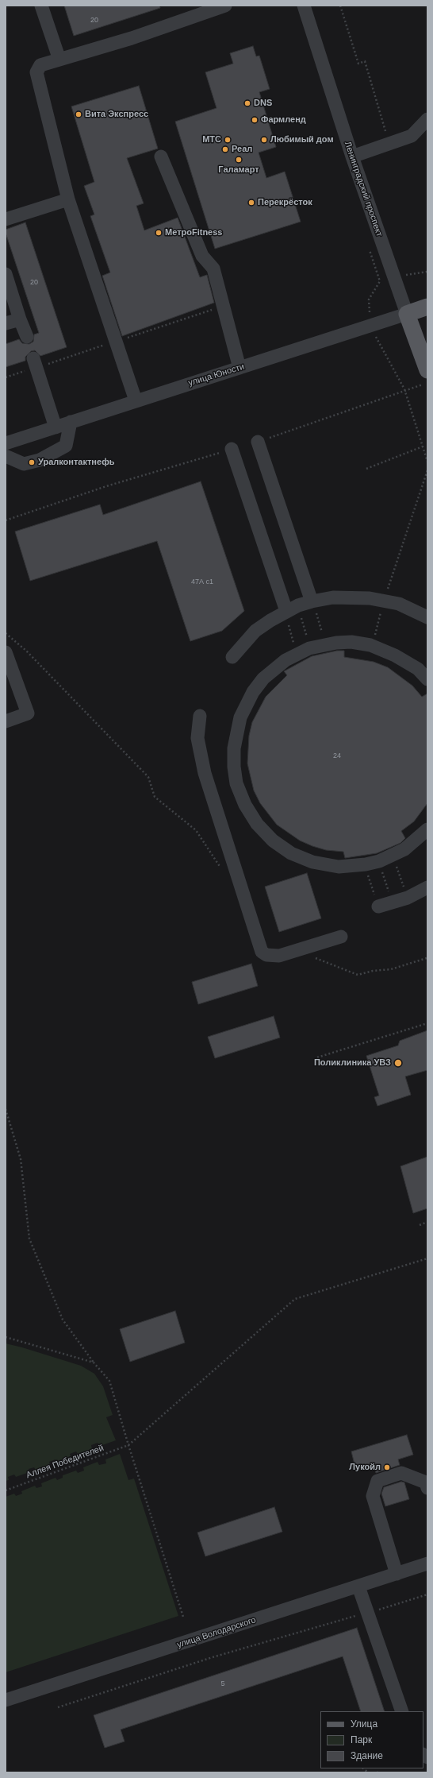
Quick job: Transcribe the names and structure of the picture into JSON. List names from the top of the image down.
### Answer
{
  "streets": {
    "main road": ["Ленинградский проспект", "улица Юности"],
    "street": ["улица Володарского"],
    "path": ["Аллея Победителей"]
  },
  "crossings": [
    ["Ленинградский проспект", "улица Юности"]
  ],
  "places": [
    "DNS",
    "Вита Экспресс",
    "Фармленд",
    "МТС",
    "Любимый дом",
    "Реал",
    "Галамарт",
    "Перекрёсток",
    "МетроFitness",
    "Уралконтактнефь",
    "Поликлиника УВЗ",
    "Лукойл"
  ],
  "house_numbers": [
    "20",
    "20",
    "47А с1",
    "24",
    "5"
  ],
  "legend": ["Улица", "Парк", "Здание"]
}
